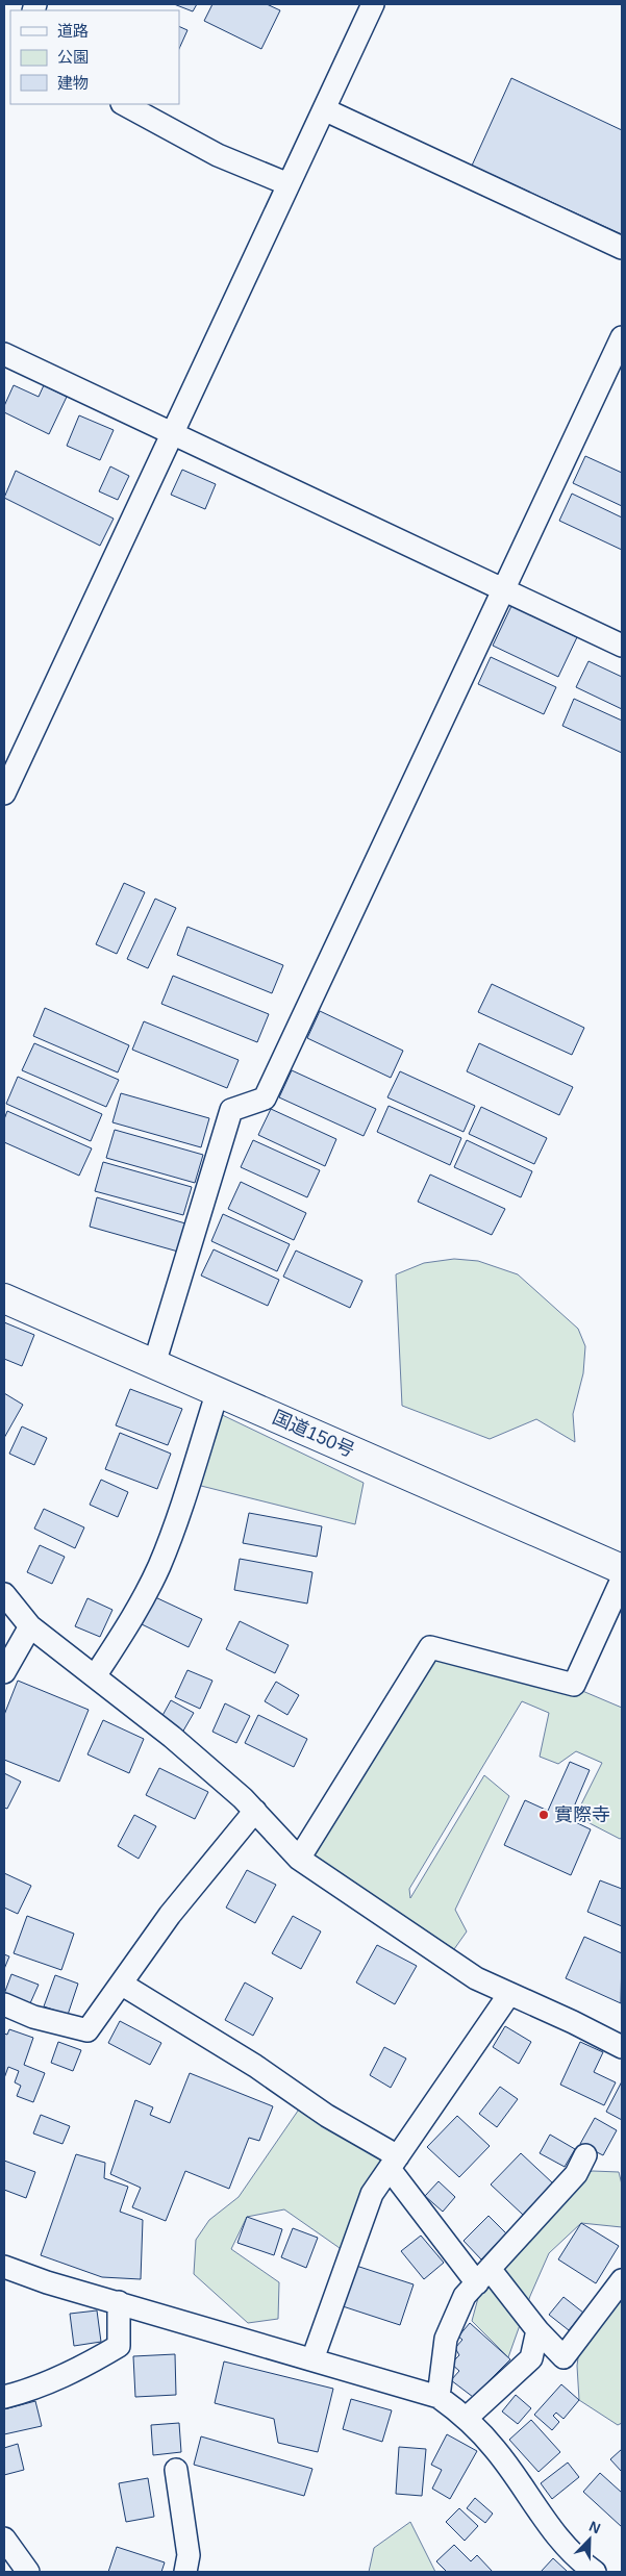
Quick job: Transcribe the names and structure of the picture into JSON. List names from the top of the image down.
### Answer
{
  "streets": {
    "highway": ["国道150号"]
  },
  "places": ["實際寺"],
  "legend": ["道路", "公園", "建物"],
  "north": "top right"
}
